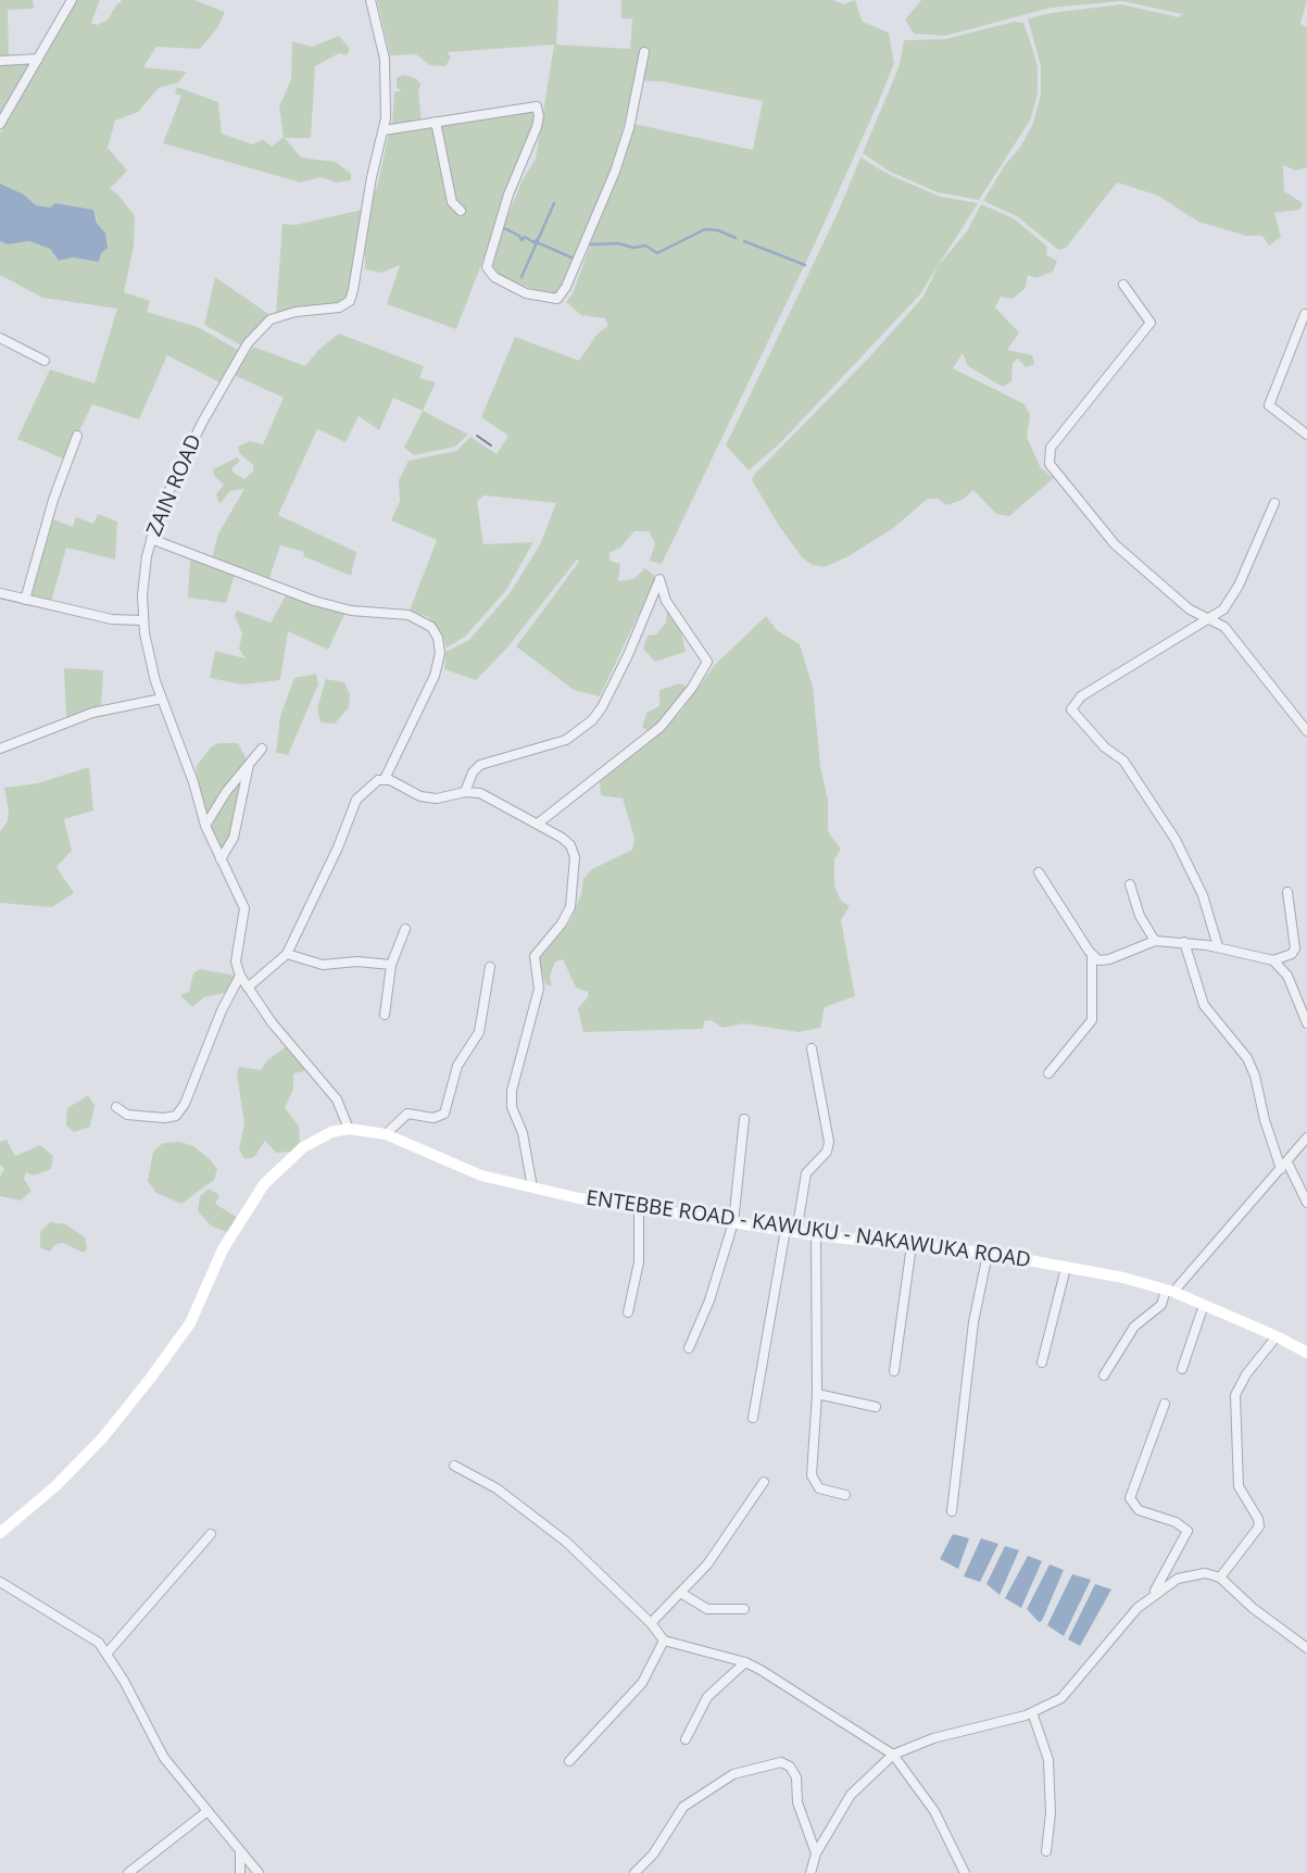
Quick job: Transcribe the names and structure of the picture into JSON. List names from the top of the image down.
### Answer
{
  "streets": {
    "main road": ["ENTEBBE ROAD - KAWUKU - NAKAWUKA ROAD"],
    "street": ["ZAIN ROAD"]
  }
}
